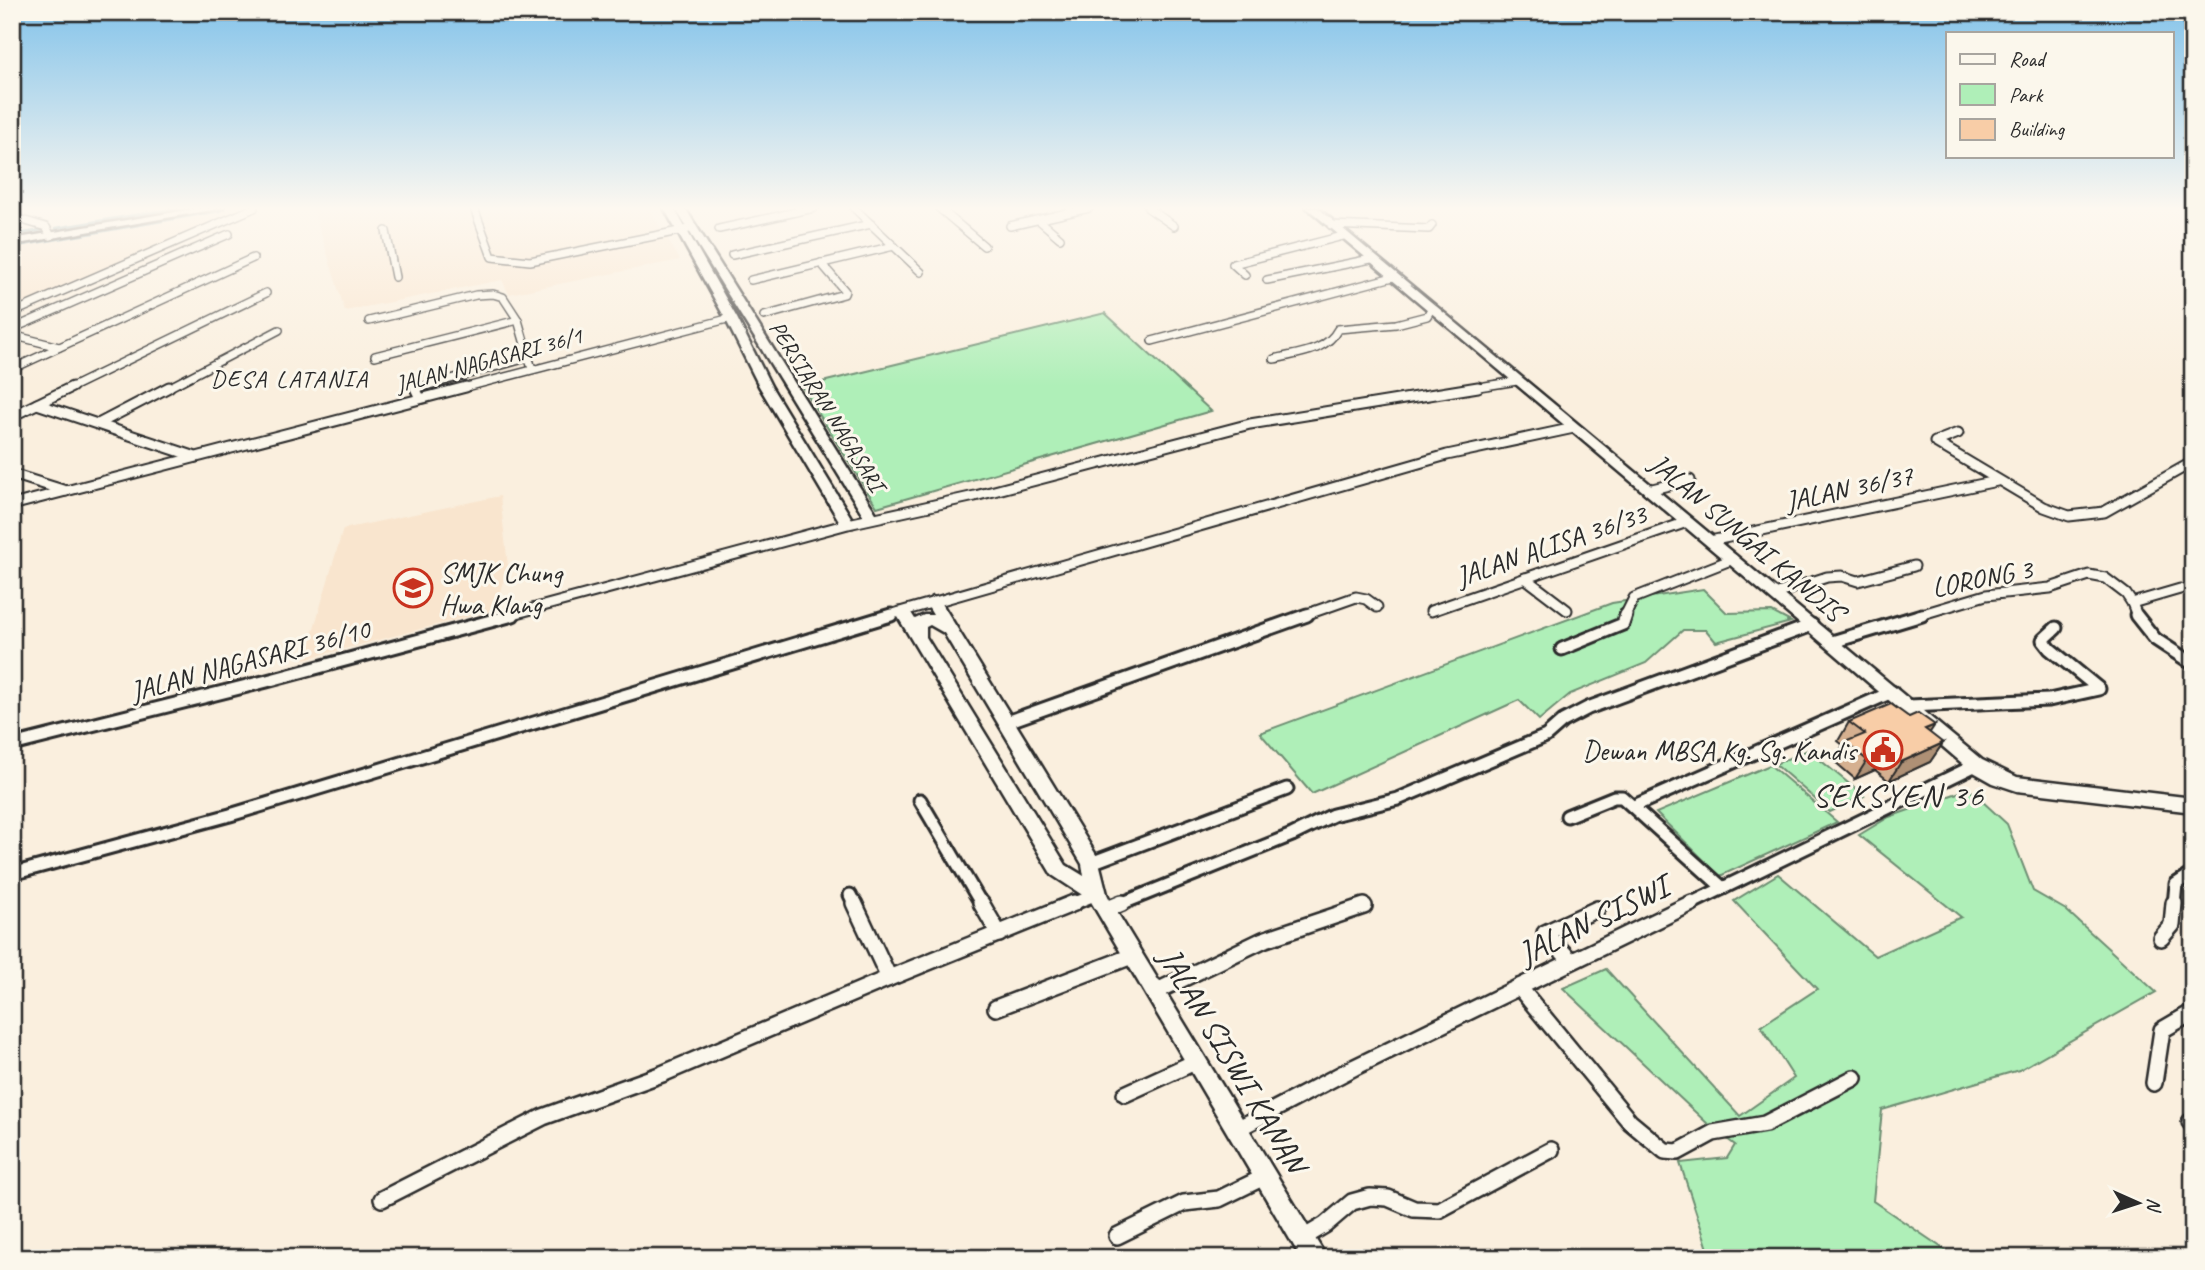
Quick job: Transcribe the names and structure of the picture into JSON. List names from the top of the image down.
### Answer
{
  "streets": {
    "street": [
      "JALAN NAGASARI 36/1",
      "PERSIARAN NAGASARI",
      "JALAN 36/37",
      "JALAN SUNGAI KANDIS",
      "JALAN ALISA 36/33",
      "LORONG 3",
      "JALAN NAGASARI 36/10",
      "JALAN SISWI",
      "JALAN SISWI KANAN"
    ]
  },
  "crossings": [
    ["JALAN NAGASARI 36/1", "PERSIARAN NAGASARI"],
    ["PERSIARAN NAGASARI", "JALAN NAGASARI 36/10"],
    ["JALAN 36/37", "JALAN SUNGAI KANDIS"],
    ["JALAN SUNGAI KANDIS", "JALAN ALISA 36/33"],
    ["JALAN SUNGAI KANDIS", "LORONG 3"],
    ["JALAN SUNGAI KANDIS", "JALAN NAGASARI 36/10"],
    ["JALAN SUNGAI KANDIS", "JALAN SISWI"],
    ["JALAN SISWI", "JALAN SISWI KANAN"]
  ],
  "districts": ["DESA LATANIA", "SEKSYEN 36"],
  "places": {
    "school or university": ["SMJK Chung Hwa Klang"],
    "public building": ["Dewan MBSA Kg. Sg. Kandis"]
  },
  "legend": ["Road", "Park", "Building"],
  "north": "right"
}
